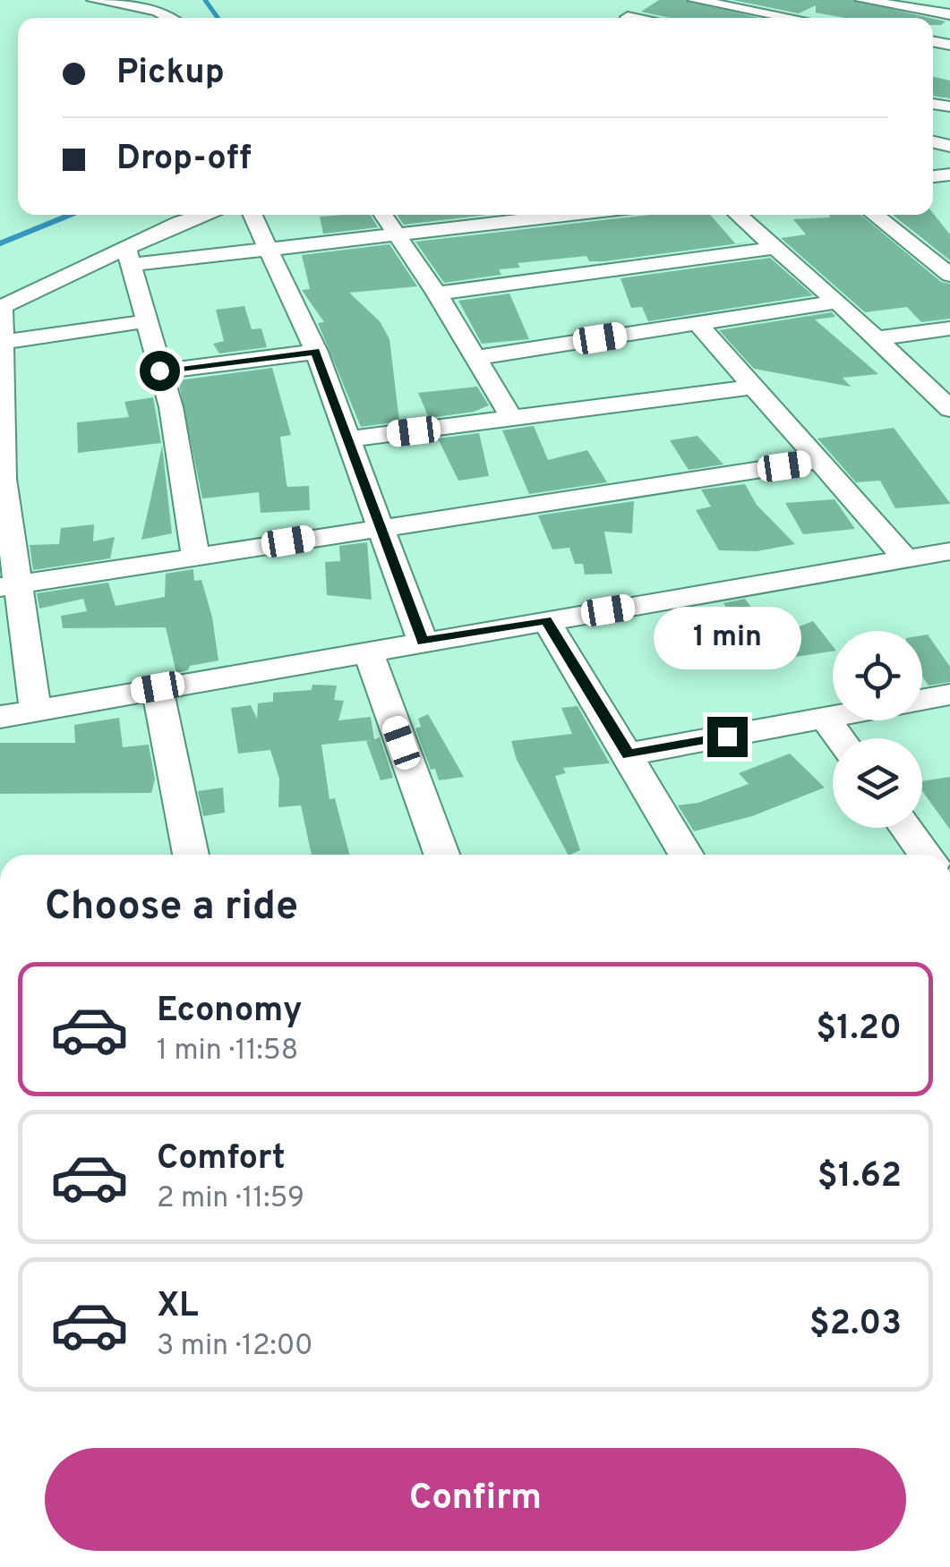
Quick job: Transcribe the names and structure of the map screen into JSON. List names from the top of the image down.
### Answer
{
  "page": {
    "banner": ["Pickup", "Drop-off"],
    "bubble": "1 min",
    "heading": "Choose a ride",
    "list": [
      {
        "name": "Economy",
        "note": "1 min · 11:58",
        "value": "$1.20"
      },
      {
        "name": "Comfort",
        "note": "2 min · 11:59",
        "value": "$1.62"
      },
      {
        "name": "XL",
        "note": "3 min · 12:00",
        "value": "$2.03"
      }
    ],
    "buttons": "Confirm"
  }
}
